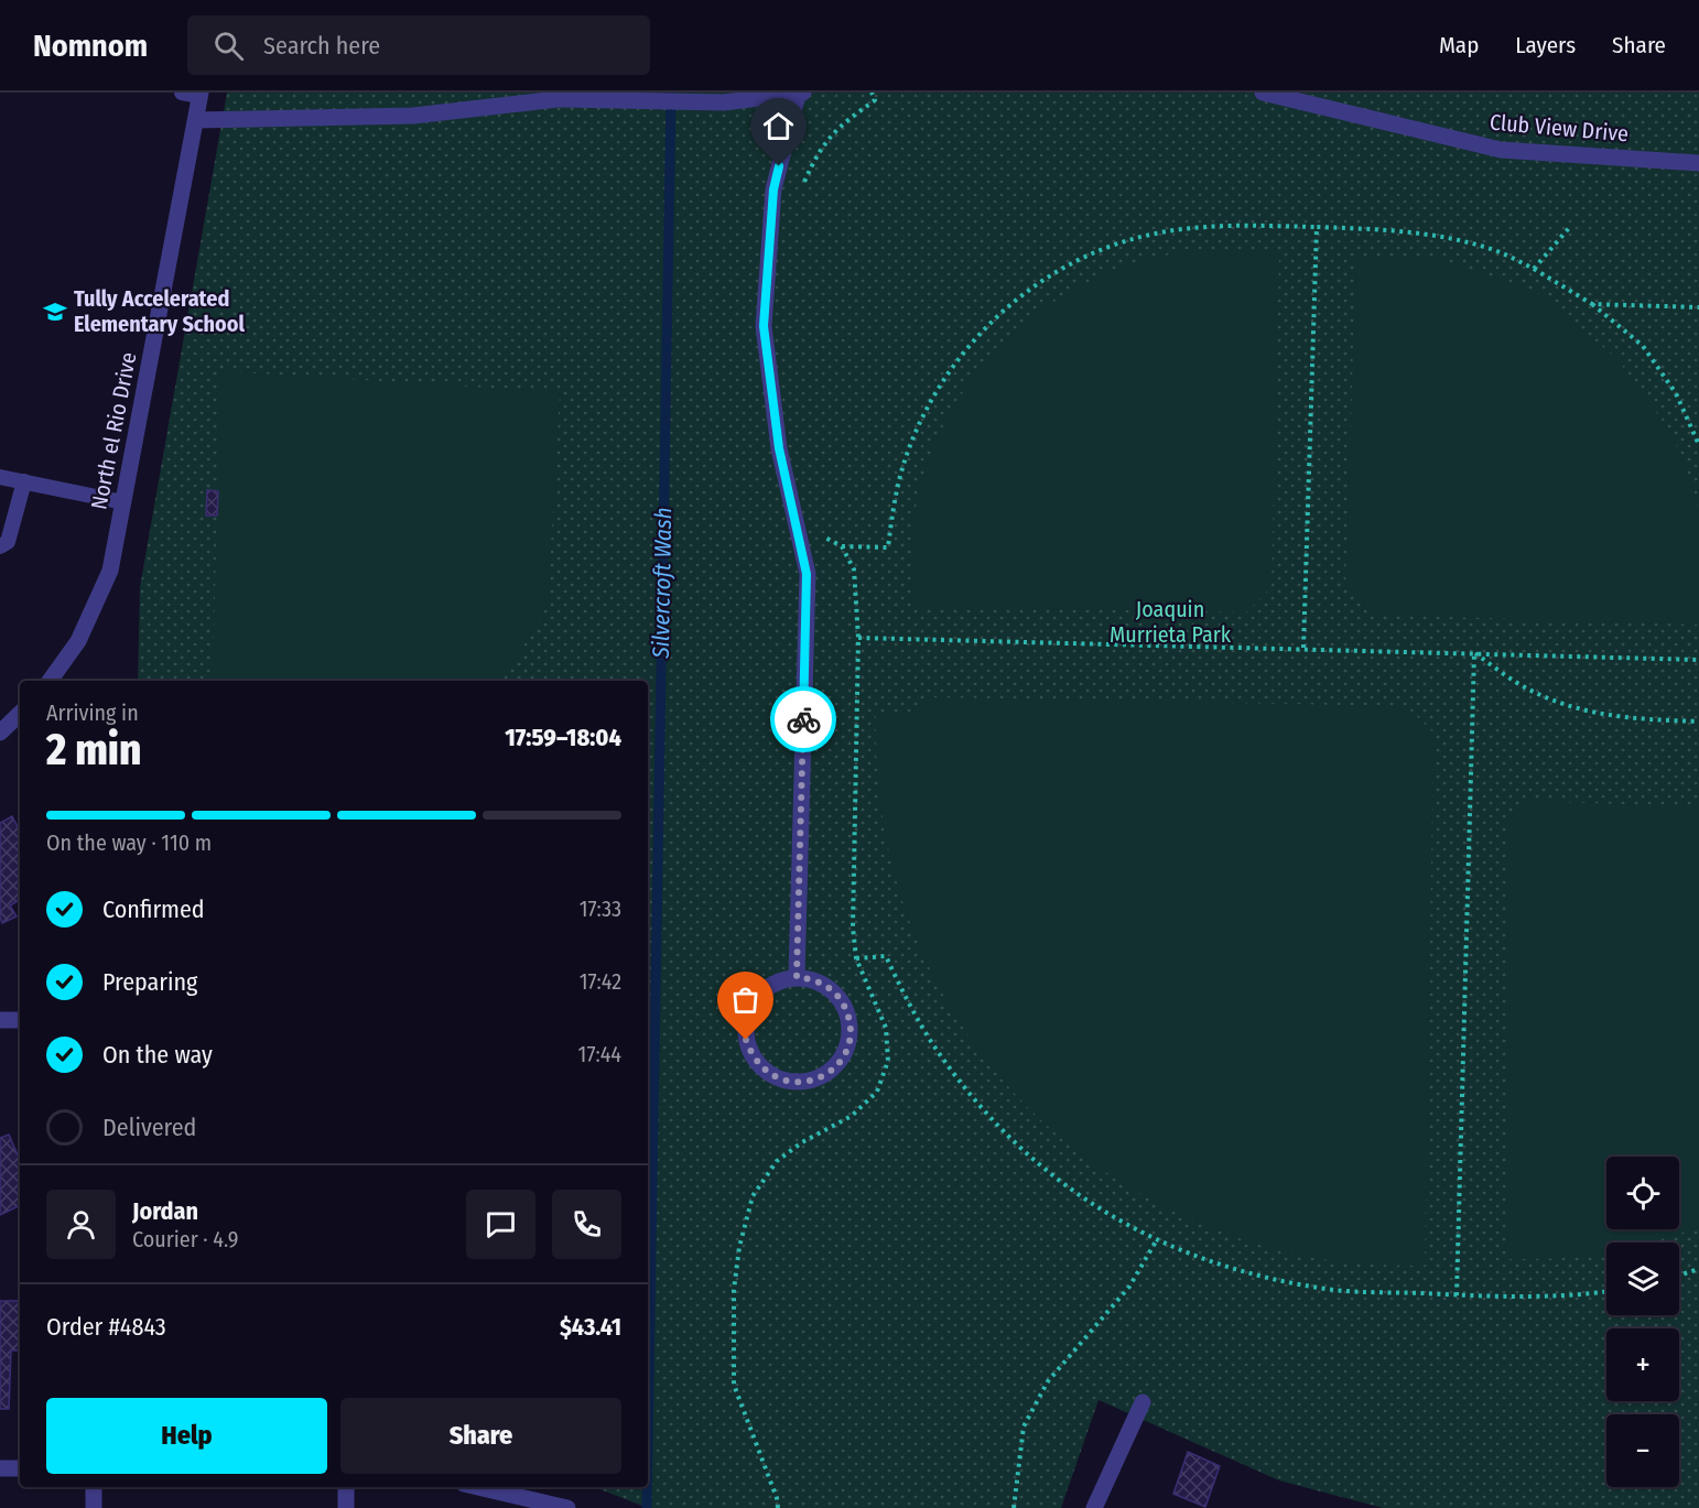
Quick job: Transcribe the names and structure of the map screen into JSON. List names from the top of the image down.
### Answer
{
  "streets": {
    "street": ["Club View Drive", "North el Rio Drive"]
  },
  "water": ["Silvercroft Wash"],
  "parks": ["Joaquin Murrieta Park"],
  "places": {
    "school or university": ["Tully Accelerated Elementary School"]
  },
  "page": {
    "header": "Nomnom",
    "search": "Search here",
    "nav": ["Map", "Layers", "Share"],
    "heading": ["2 min", "Arriving in", "17:59–18:04"],
    "panel": [
      "Jordan",
      "Courier · 4.9",
      "Order #4843",
      "$43.41"
    ],
    "bar": "On the way · 110 m",
    "list": [
      ["Confirmed", "17:33"],
      ["Preparing", "17:42"],
      ["On the way", "17:44"],
      "Delivered"
    ],
    "map_buttons": ["+", "−"],
    "buttons": ["Help", "Share"]
  }
}
